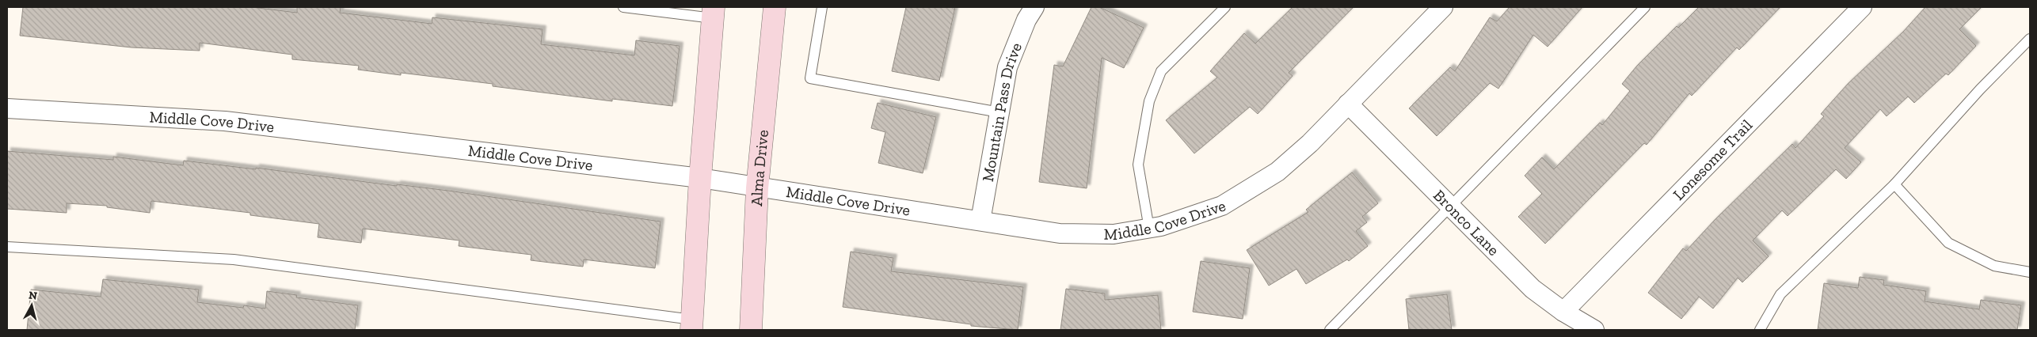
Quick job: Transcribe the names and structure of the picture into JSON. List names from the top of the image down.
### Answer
{
  "streets": {
    "main road": ["Alma Drive"],
    "street": [
      "Mountain Pass Drive",
      "Middle Cove Drive",
      "Lonesome Trail",
      "Bronco Lane"
    ]
  },
  "crossings": [
    ["Mountain Pass Drive", "Middle Cove Drive"],
    ["Middle Cove Drive", "Alma Drive"],
    ["Middle Cove Drive", "Bronco Lane"],
    ["Lonesome Trail", "Bronco Lane"]
  ],
  "north": "top"
}
